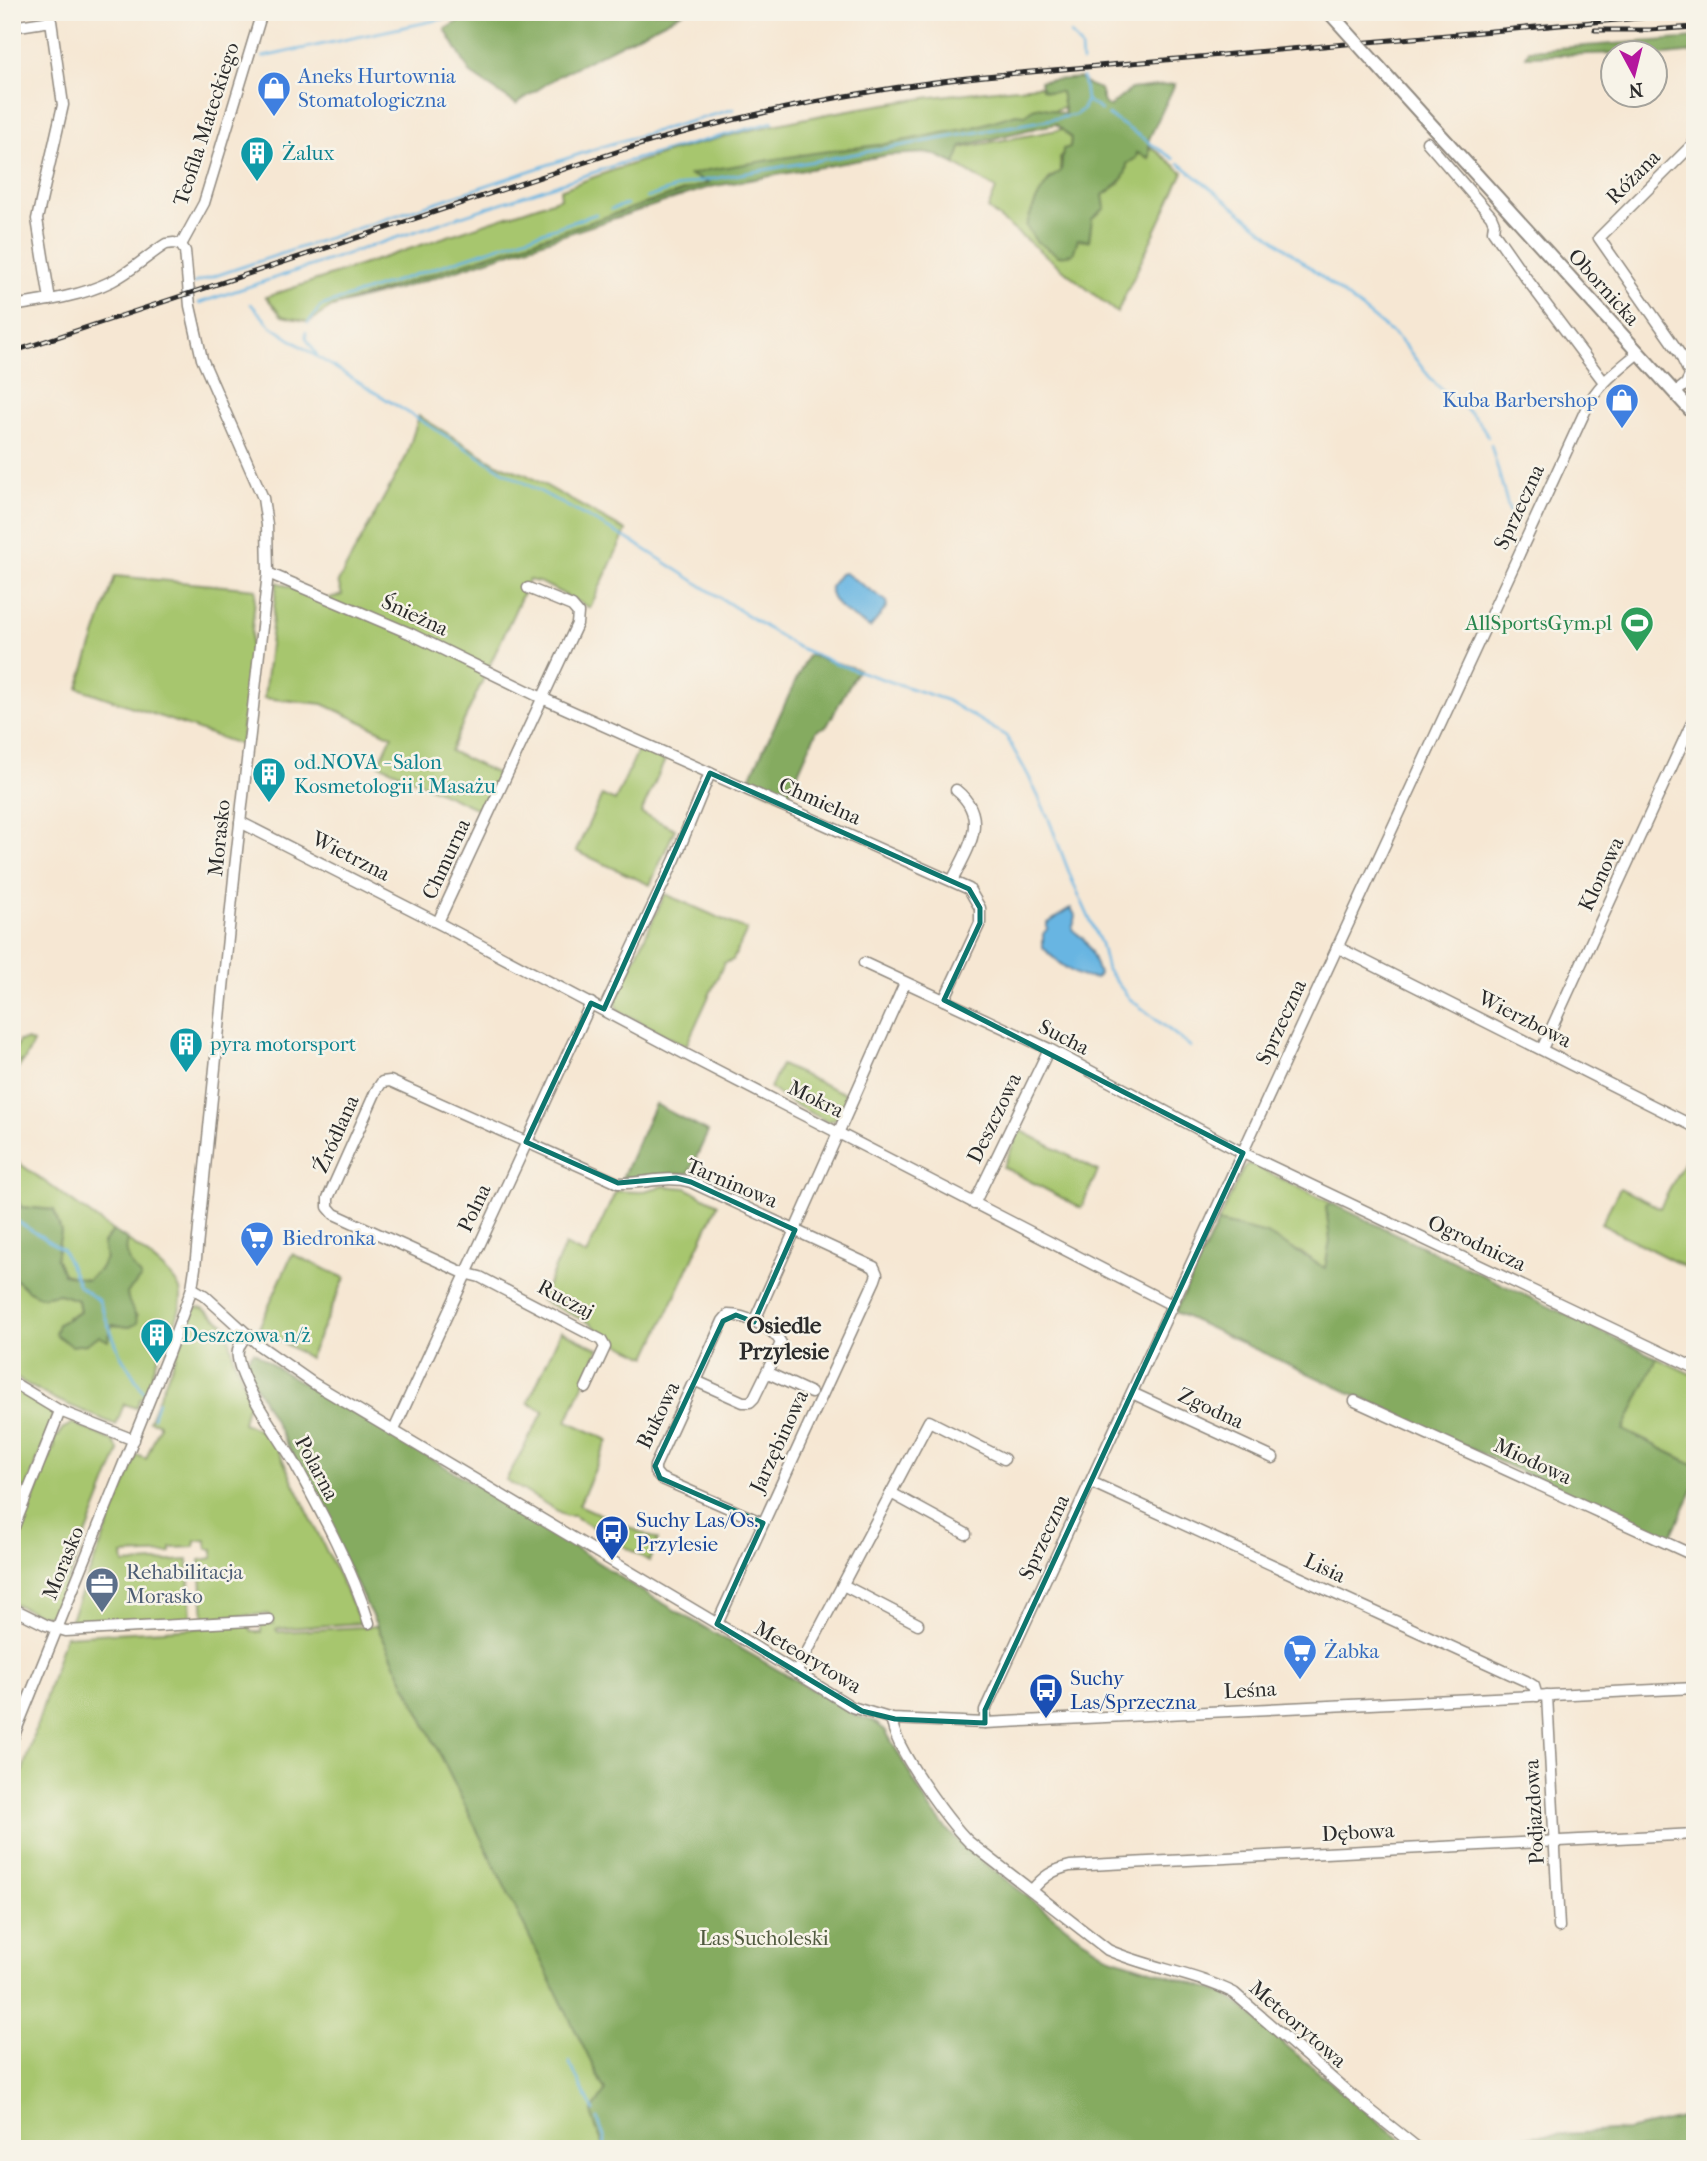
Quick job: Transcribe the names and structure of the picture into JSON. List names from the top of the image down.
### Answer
{
  "streets": {
    "main road": ["Obornicka"],
    "street": [
      "Teofila Mateckiego",
      "Różana",
      "Sprzeczna",
      "Śnieżna",
      "Chmielna",
      "Morasko",
      "Wietrzna",
      "Chmurna",
      "Klonowa",
      "Wierzbowa",
      "Sucha",
      "Mokra",
      "Deszczowa",
      "Źródlana",
      "Tarninowa",
      "Polna",
      "Ogrodnicza",
      "Ruczaj",
      "Zgodna",
      "Bukowa",
      "Jarzębinowa",
      "Miodowa",
      "Polarna",
      "Lisia",
      "Meteorytowa",
      "Leśna",
      "Podjazdowa",
      "Dębowa"
    ]
  },
  "crossings": [
    ["Teofila Mateckiego", "Morasko"],
    ["Obornicka", "Sprzeczna"],
    ["Sprzeczna", "Wierzbowa"],
    ["Sprzeczna", "Sucha"],
    ["Sprzeczna", "Mokra"],
    ["Sprzeczna", "Ogrodnicza"],
    ["Sprzeczna", "Zgodna"],
    ["Sprzeczna", "Lisia"],
    ["Sprzeczna", "Leśna"],
    ["Śnieżna", "Chmielna"],
    ["Śnieżna", "Morasko"],
    ["Śnieżna", "Chmurna"],
    ["Chmielna", "Chmurna"],
    ["Chmielna", "Sucha"],
    ["Morasko", "Wietrzna"],
    ["Morasko", "Meteorytowa"],
    ["Wietrzna", "Chmurna"],
    ["Wietrzna", "Mokra"],
    ["Chmurna", "Mokra"],
    ["Klonowa", "Wierzbowa"],
    ["Sucha", "Deszczowa"],
    ["Sucha", "Ogrodnicza"],
    ["Mokra", "Deszczowa"],
    ["Mokra", "Polna"],
    ["Źródlana", "Tarninowa"],
    ["Źródlana", "Polna"],
    ["Źródlana", "Ruczaj"],
    ["Tarninowa", "Polna"],
    ["Tarninowa", "Jarzębinowa"],
    ["Polna", "Ruczaj"],
    ["Polna", "Meteorytowa"],
    ["Bukowa", "Jarzębinowa"],
    ["Jarzębinowa", "Meteorytowa"],
    ["Polarna", "Meteorytowa"],
    ["Lisia", "Leśna"],
    ["Lisia", "Podjazdowa"],
    ["Meteorytowa", "Leśna"],
    ["Meteorytowa", "Dębowa"],
    ["Leśna", "Podjazdowa"],
    ["Podjazdowa", "Dębowa"]
  ],
  "districts": ["Osiedle Przylesie"],
  "parks": ["Las Sucholeski"],
  "places": {
    "shop": ["Aneks Hurtownia Stomatologiczna", "Kuba Barbershop"],
    "building": [
      "Żalux",
      "od.NOVA - Salon Kosmetologii i Masażu",
      "pyra motorsport",
      "Deszczowa n/ż"
    ],
    "sports": ["AllSportsGym.pl"],
    "supermarket": ["Biedronka", "Żabka"],
    "bus stop": ["Suchy Las/Os. Przylesie", "Suchy Las/Sprzeczna"],
    "office": ["Rehabilitacja Morasko"]
  },
  "north": "bottom"
}
